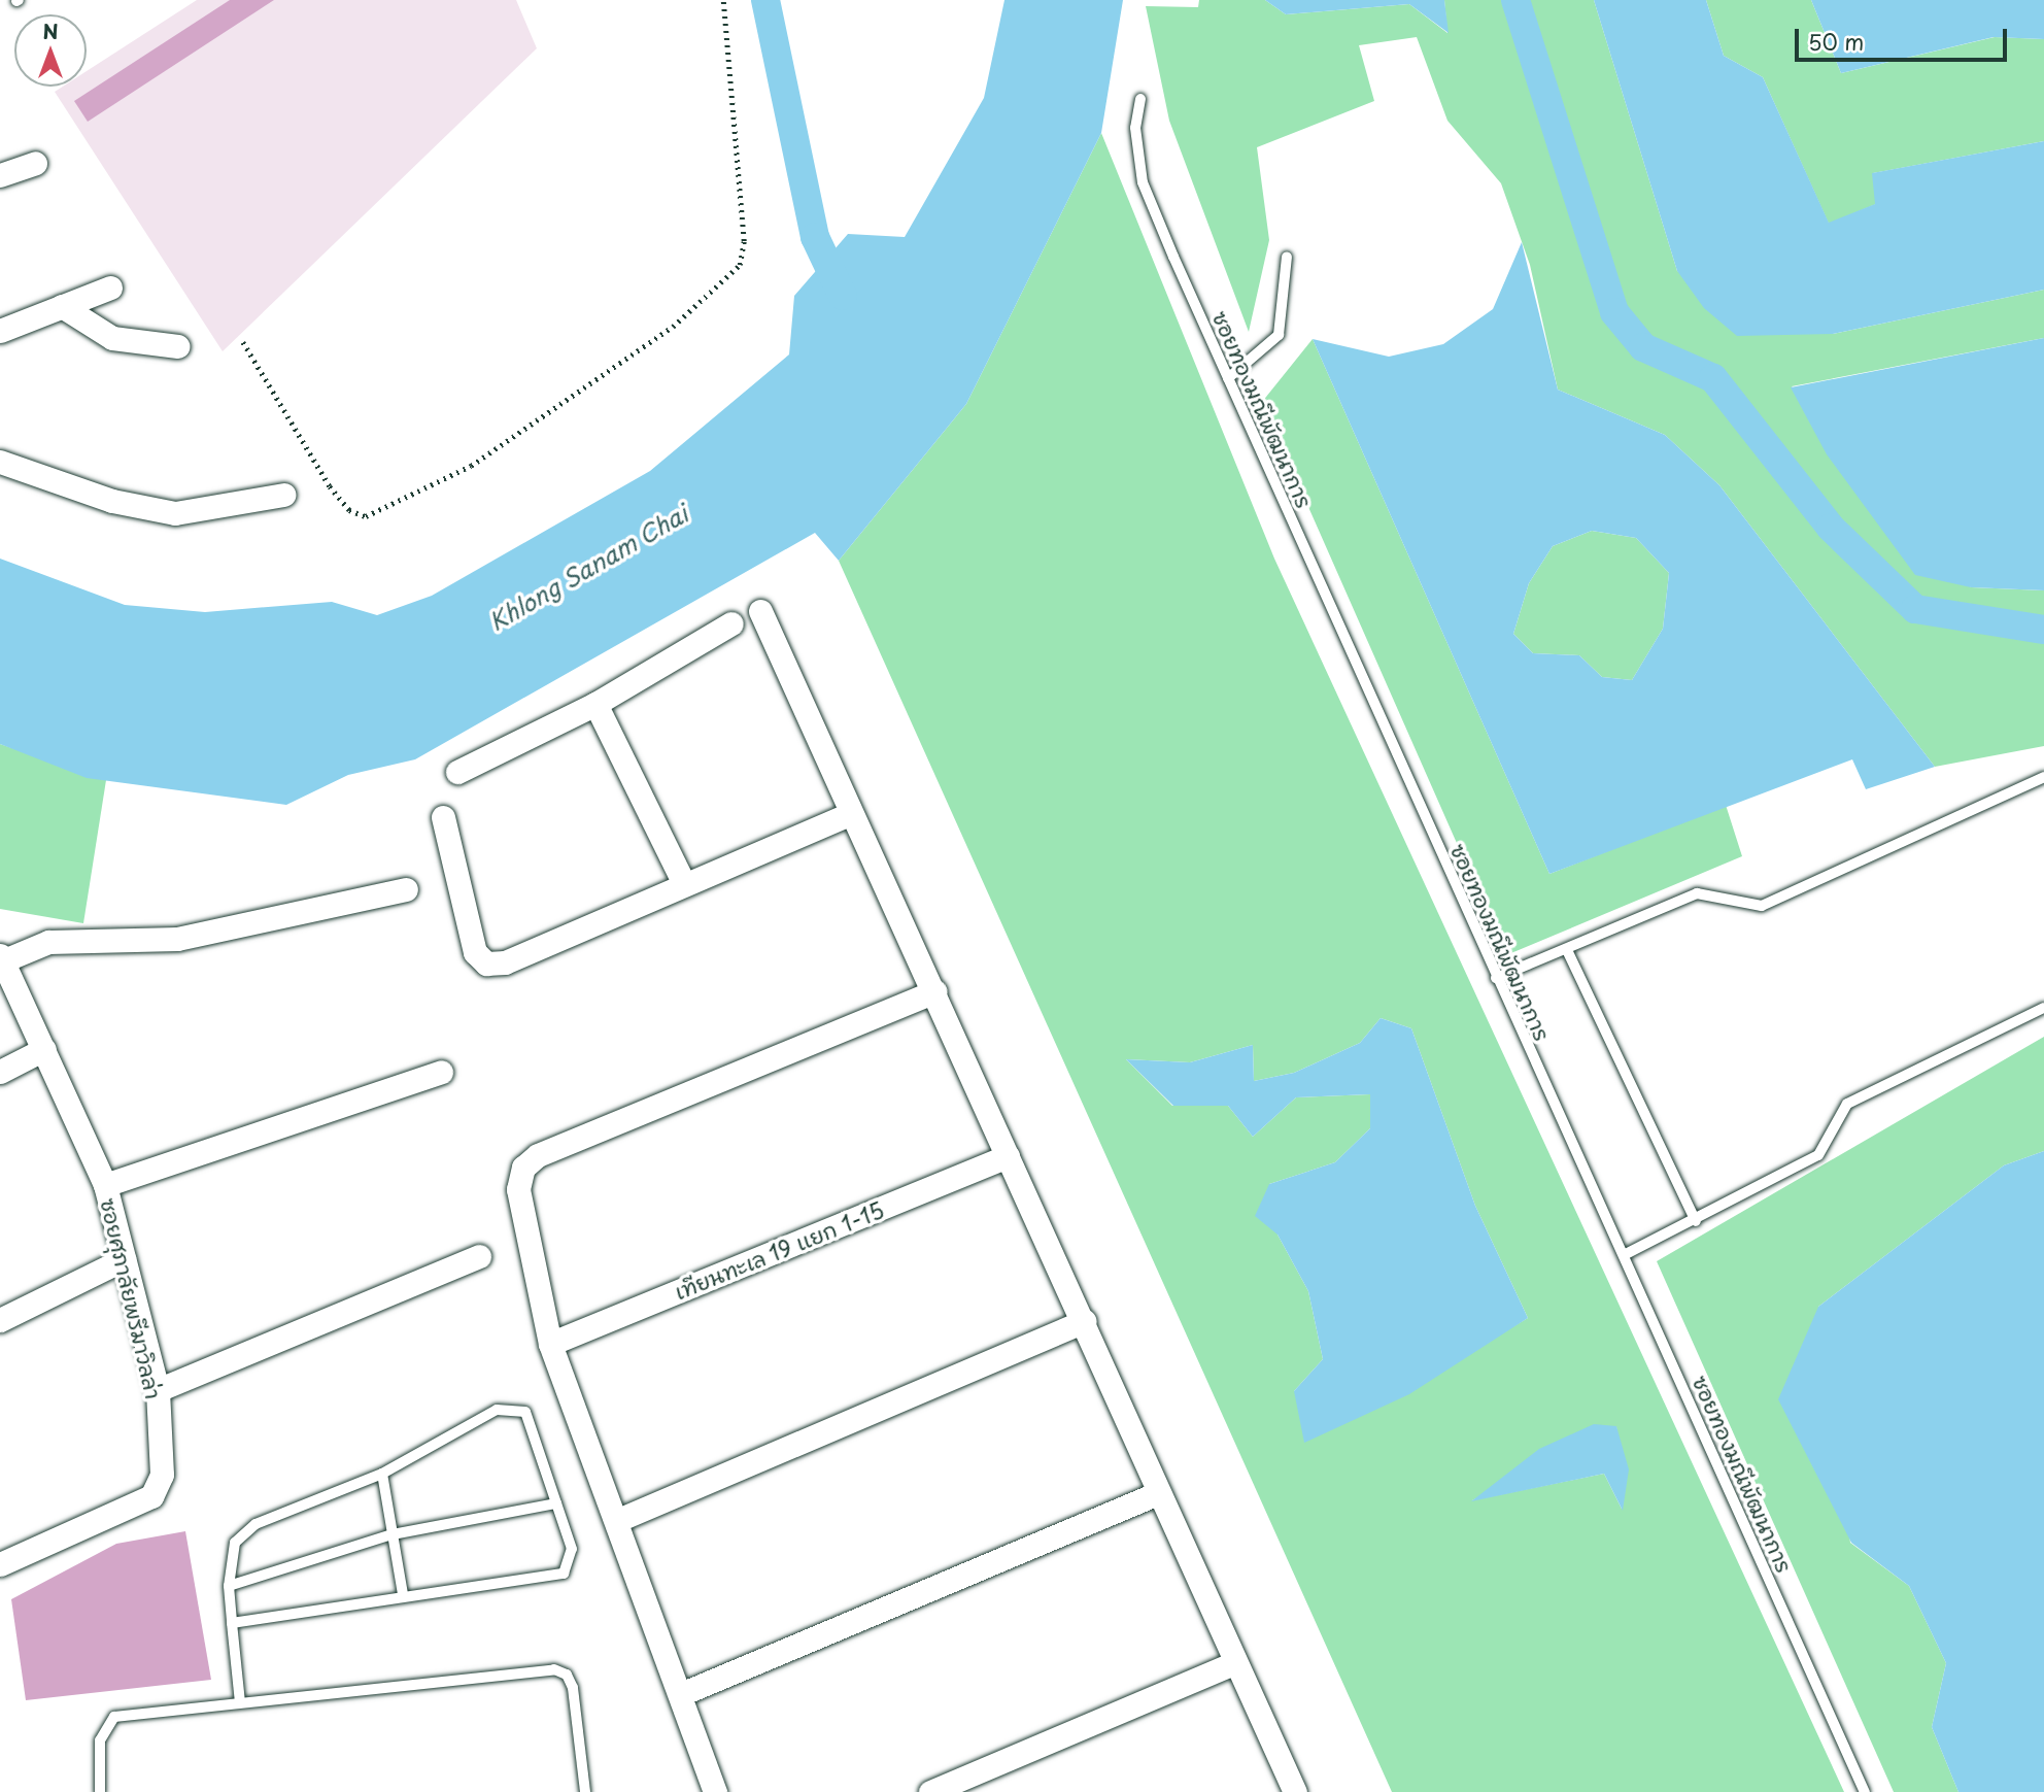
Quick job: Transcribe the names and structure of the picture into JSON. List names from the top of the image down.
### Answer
{
  "streets": {
    "street": ["เทียนทะเล 19 แยก 1-15", "ซอยศุภาลัยพรีมาวิลล่า"],
    "lane": ["ซอยทองมณีพัฒนาการ"]
  },
  "water": ["Khlong Sanam Chai"],
  "scale_bar": "50 m",
  "north": "top"
}
